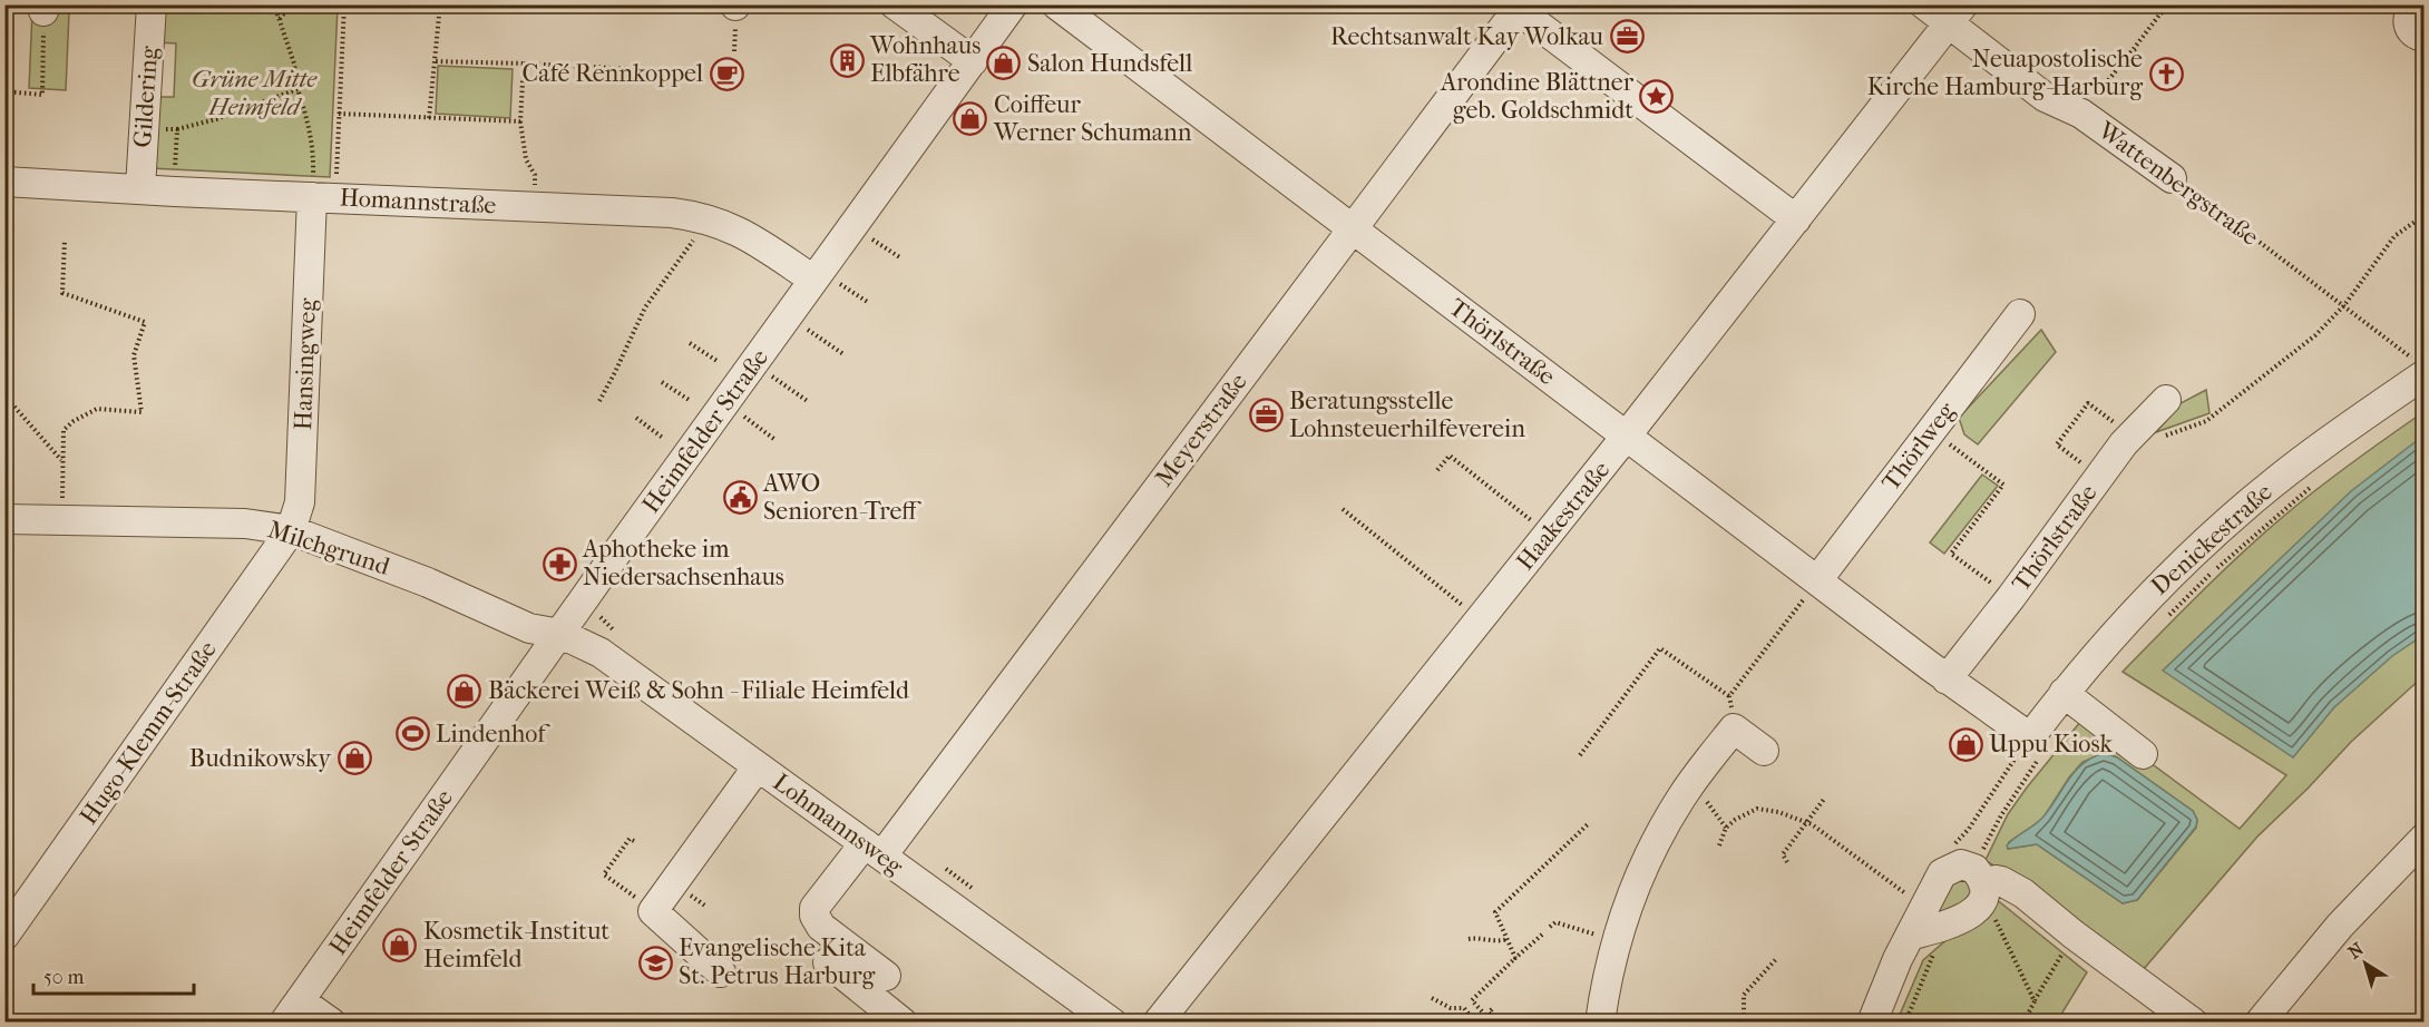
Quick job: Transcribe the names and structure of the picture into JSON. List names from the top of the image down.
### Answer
{
  "streets": {
    "street": [
      "Gildering",
      "Wattenbergstraße",
      "Homannstraße",
      "Thörlstraße",
      "Hansingweg",
      "Meyerstraße",
      "Heimfelder Straße",
      "Thörlweg",
      "Haakestraße",
      "Denickestraße",
      "Milchgrund",
      "Hugo-Klemm-Straße",
      "Lohmannsweg"
    ]
  },
  "crossings": [
    ["Gildering", "Homannstraße"],
    ["Wattenbergstraße", "Haakestraße"],
    ["Wattenbergstraße", "Denickestraße"],
    ["Homannstraße", "Hansingweg"],
    ["Homannstraße", "Heimfelder Straße"],
    ["Thörlstraße", "Meyerstraße"],
    ["Thörlstraße", "Thörlweg"],
    ["Thörlstraße", "Haakestraße"],
    ["Thörlstraße", "Denickestraße"],
    ["Hansingweg", "Milchgrund"],
    ["Hansingweg", "Hugo-Klemm-Straße"],
    ["Meyerstraße", "Lohmannsweg"],
    ["Heimfelder Straße", "Milchgrund"],
    ["Heimfelder Straße", "Lohmannsweg"],
    ["Milchgrund", "Hugo-Klemm-Straße"],
    ["Milchgrund", "Lohmannsweg"]
  ],
  "parks": ["Grüne Mitte Heimfeld"],
  "places": {
    "office": ["Rechtsanwalt Kay Wolkau", "Beratungsstelle Lohnsteuerhilfeverein"],
    "building": ["Wohnhaus Elbfähre"],
    "shop": [
      "Salon Hundsfell",
      "Coiffeur Werner Schumann",
      "Bäckerei Weiß & Sohn - Filiale Heimfeld",
      "Uppu Kiosk",
      "Budnikowsky",
      "Kosmetik-Institut Heimfeld"
    ],
    "cafe": ["Café Rennkoppel"],
    "church": ["Neuapostolische Kirche Hamburg-Harburg"],
    "place": ["Arondine Blättner geb. Goldschmidt"],
    "public building": ["AWO Senioren-Treff"],
    "pharmacy": ["Aphotheke im Niedersachsenhaus"],
    "sports": ["Lindenhof"],
    "school or university": ["Evangelische Kita St. Petrus Harburg"]
  },
  "scale_bar": "50 m",
  "north": "top left"
}
